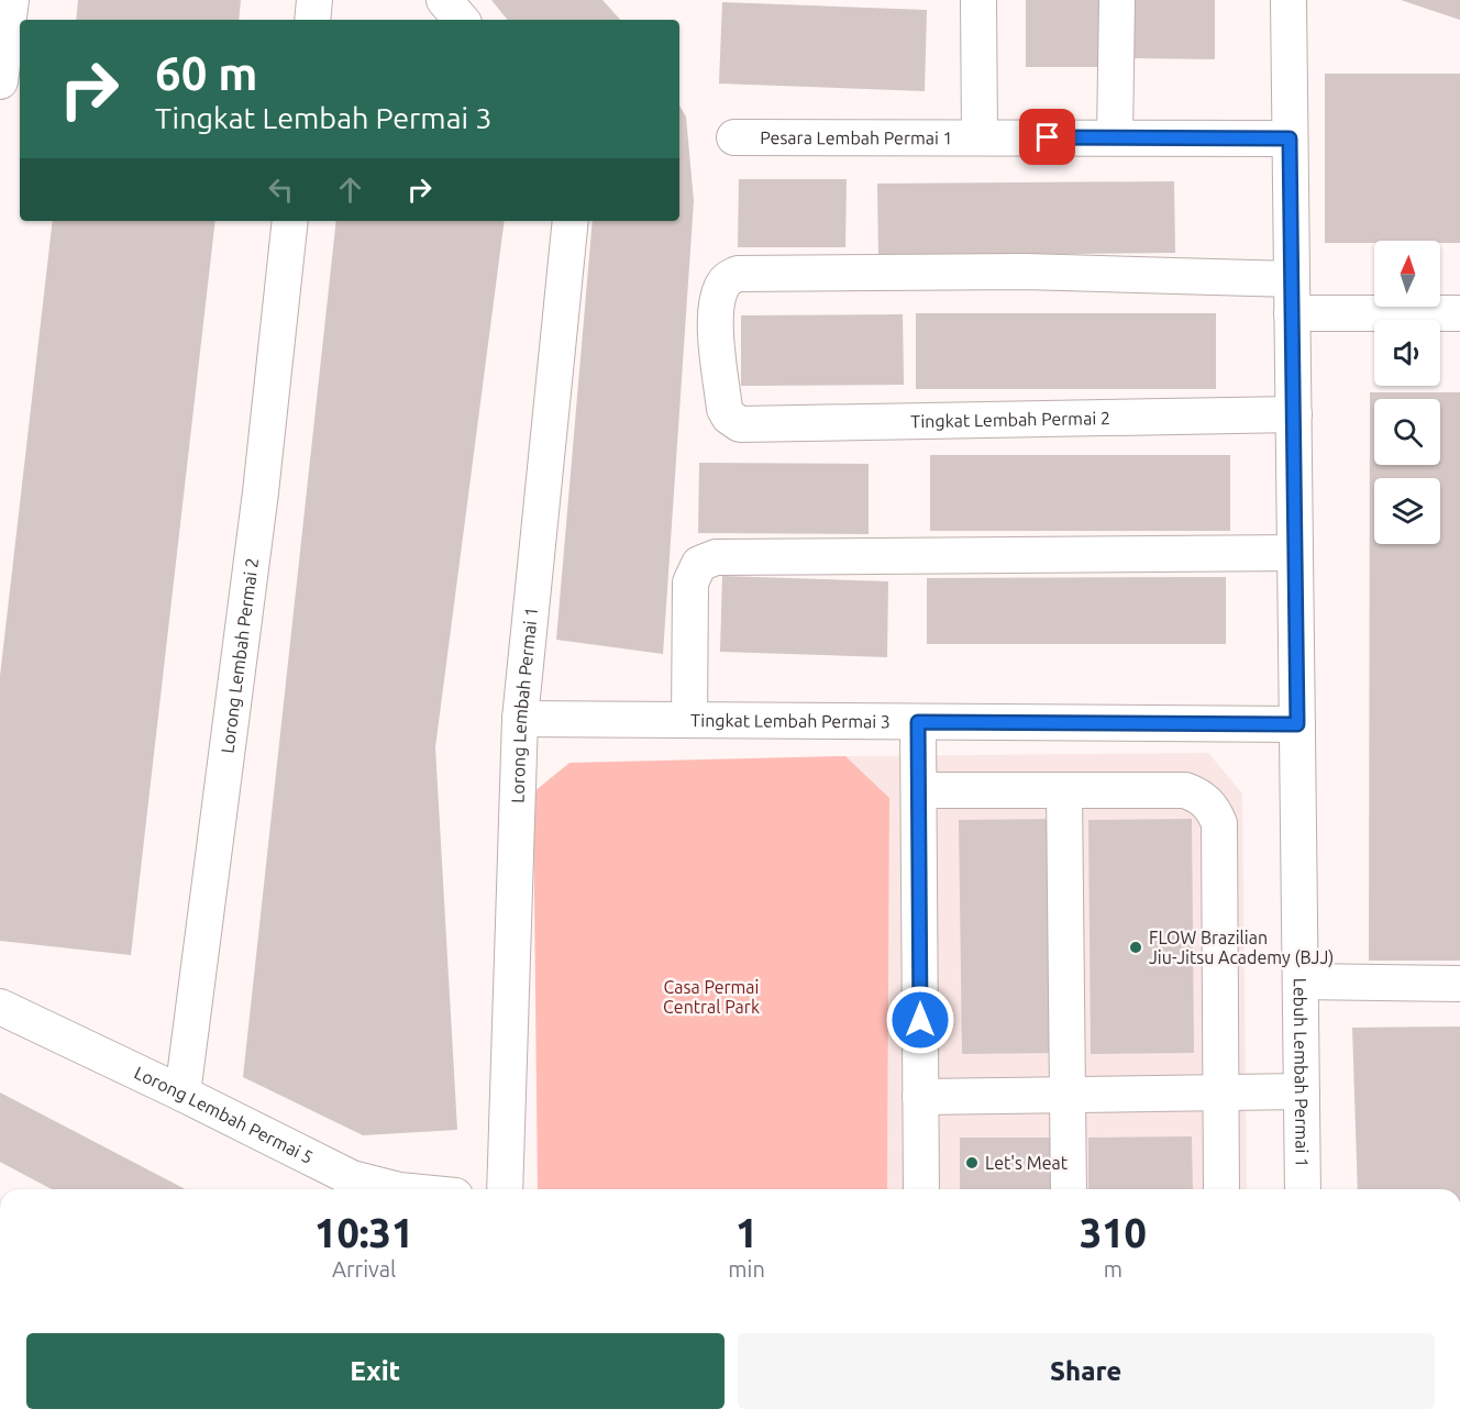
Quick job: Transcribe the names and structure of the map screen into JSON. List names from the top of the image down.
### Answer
{
  "streets": {
    "street": [
      "Pesara Lembah Permai 1",
      "Tingkat Lembah Permai 2",
      "Lorong Lembah Permai 2",
      "Lorong Lembah Permai 1",
      "Tingkat Lembah Permai 3",
      "Lebuh Lembah Permai 1",
      "Lorong Lembah Permai 5"
    ]
  },
  "crossings": [
    ["Pesara Lembah Permai 1", "Lebuh Lembah Permai 1"],
    ["Tingkat Lembah Permai 2", "Lebuh Lembah Permai 1"],
    ["Lorong Lembah Permai 2", "Lorong Lembah Permai 5"],
    ["Lorong Lembah Permai 1", "Tingkat Lembah Permai 3"],
    ["Tingkat Lembah Permai 3", "Lebuh Lembah Permai 1"]
  ],
  "parks": ["Casa Permai Central Park"],
  "places": ["FLOW Brazilian Jiu-Jitsu Academy (BJJ)", "Let's Meat"],
  "north": "top",
  "page": {
    "turn": ["60 m", "Tingkat Lembah Permai 3"],
    "eta": [
      "10:31",
      "Arrival",
      "1",
      "min",
      "310",
      "m"
    ],
    "buttons": ["Exit", "Share"]
  }
}
